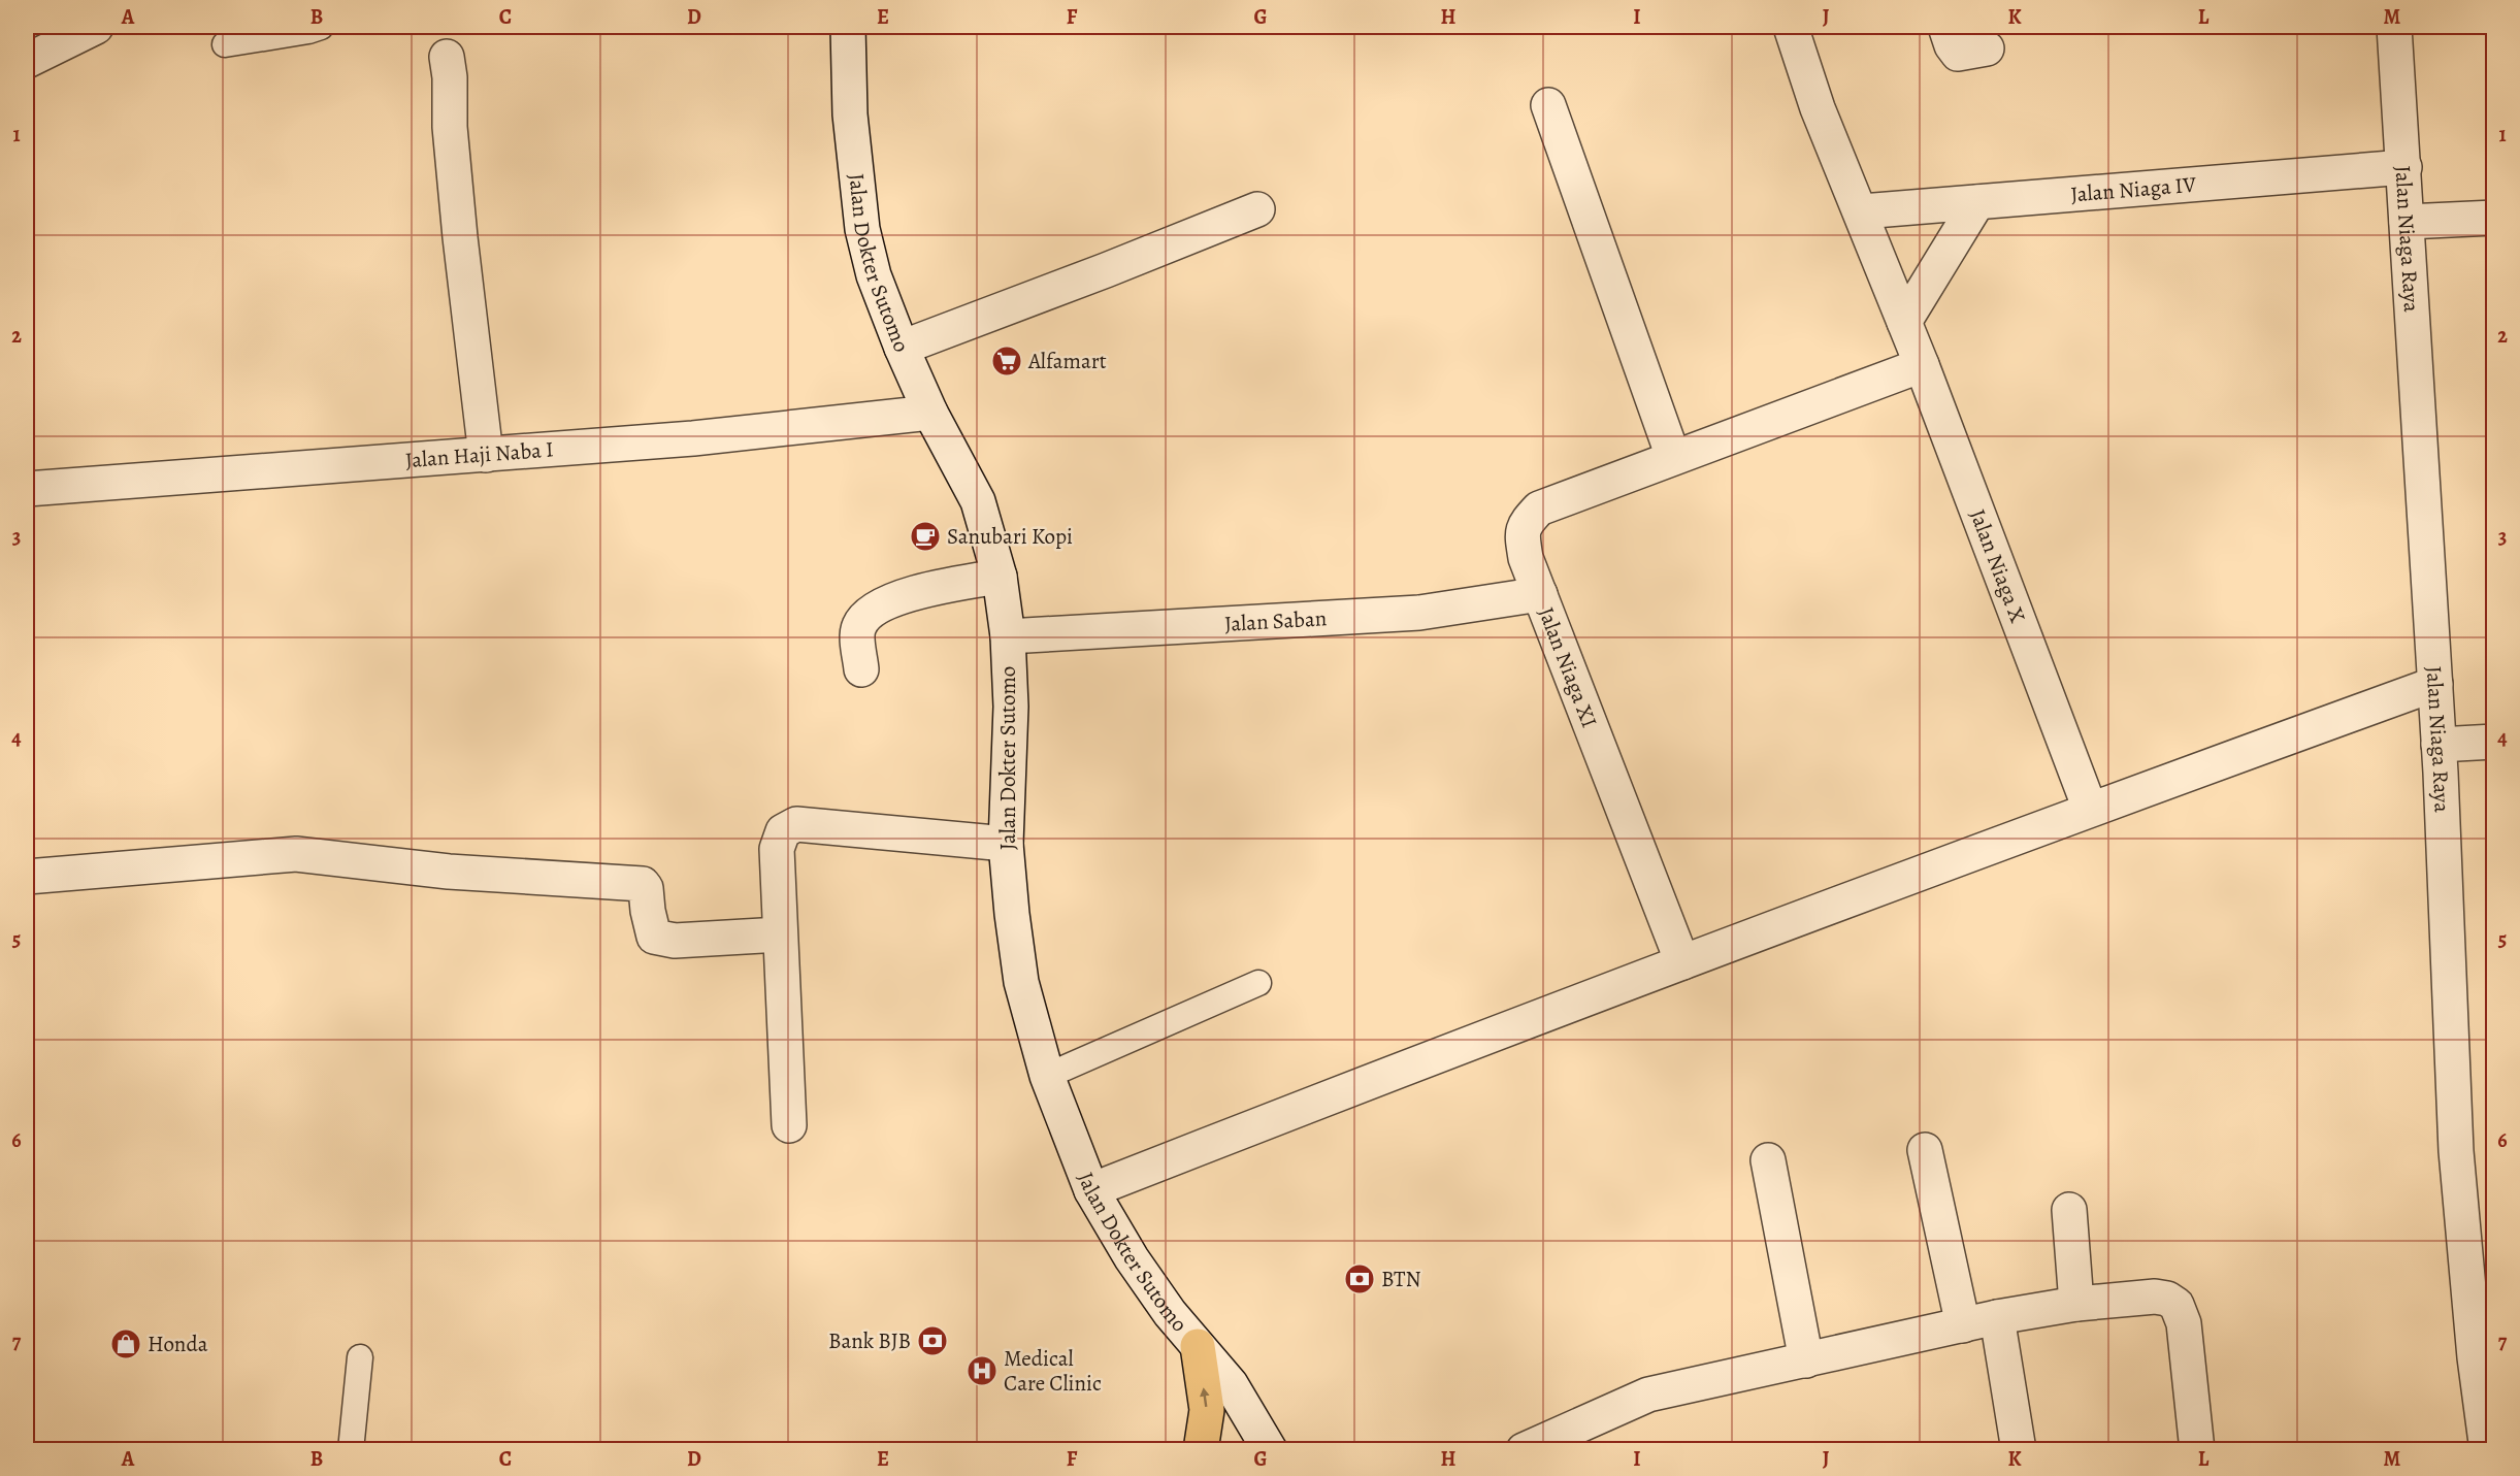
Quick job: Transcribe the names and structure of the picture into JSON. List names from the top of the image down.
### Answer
{
  "streets": {
    "street": [
      "Jalan Niaga IV",
      "Jalan Niaga Raya",
      "Jalan Dokter Sutomo",
      "Jalan Haji Naba I",
      "Jalan Niaga X",
      "Jalan Saban",
      "Jalan Niaga XI"
    ]
  },
  "crossings": [
    ["Jalan Niaga IV", "Jalan Niaga Raya"],
    ["Jalan Niaga IV", "Jalan Niaga X"],
    ["Jalan Dokter Sutomo", "Jalan Haji Naba I"],
    ["Jalan Dokter Sutomo", "Jalan Saban"],
    ["Jalan Niaga X", "Jalan Niaga XI"],
    ["Jalan Saban", "Jalan Niaga XI"]
  ],
  "places": {
    "supermarket": ["Alfamart"],
    "cafe": ["Sanubari Kopi"],
    "bank": ["BTN", "Bank BJB"],
    "shop": ["Honda"],
    "hospital": ["Medical Care Clinic"]
  },
  "grid": {
    "columns": [
      "A",
      "B",
      "C",
      "D",
      "E",
      "F",
      "G",
      "H",
      "I",
      "J",
      "K",
      "L",
      "M"
    ],
    "rows": [
      "1",
      "2",
      "3",
      "4",
      "5",
      "6",
      "7"
    ]
  }
}
